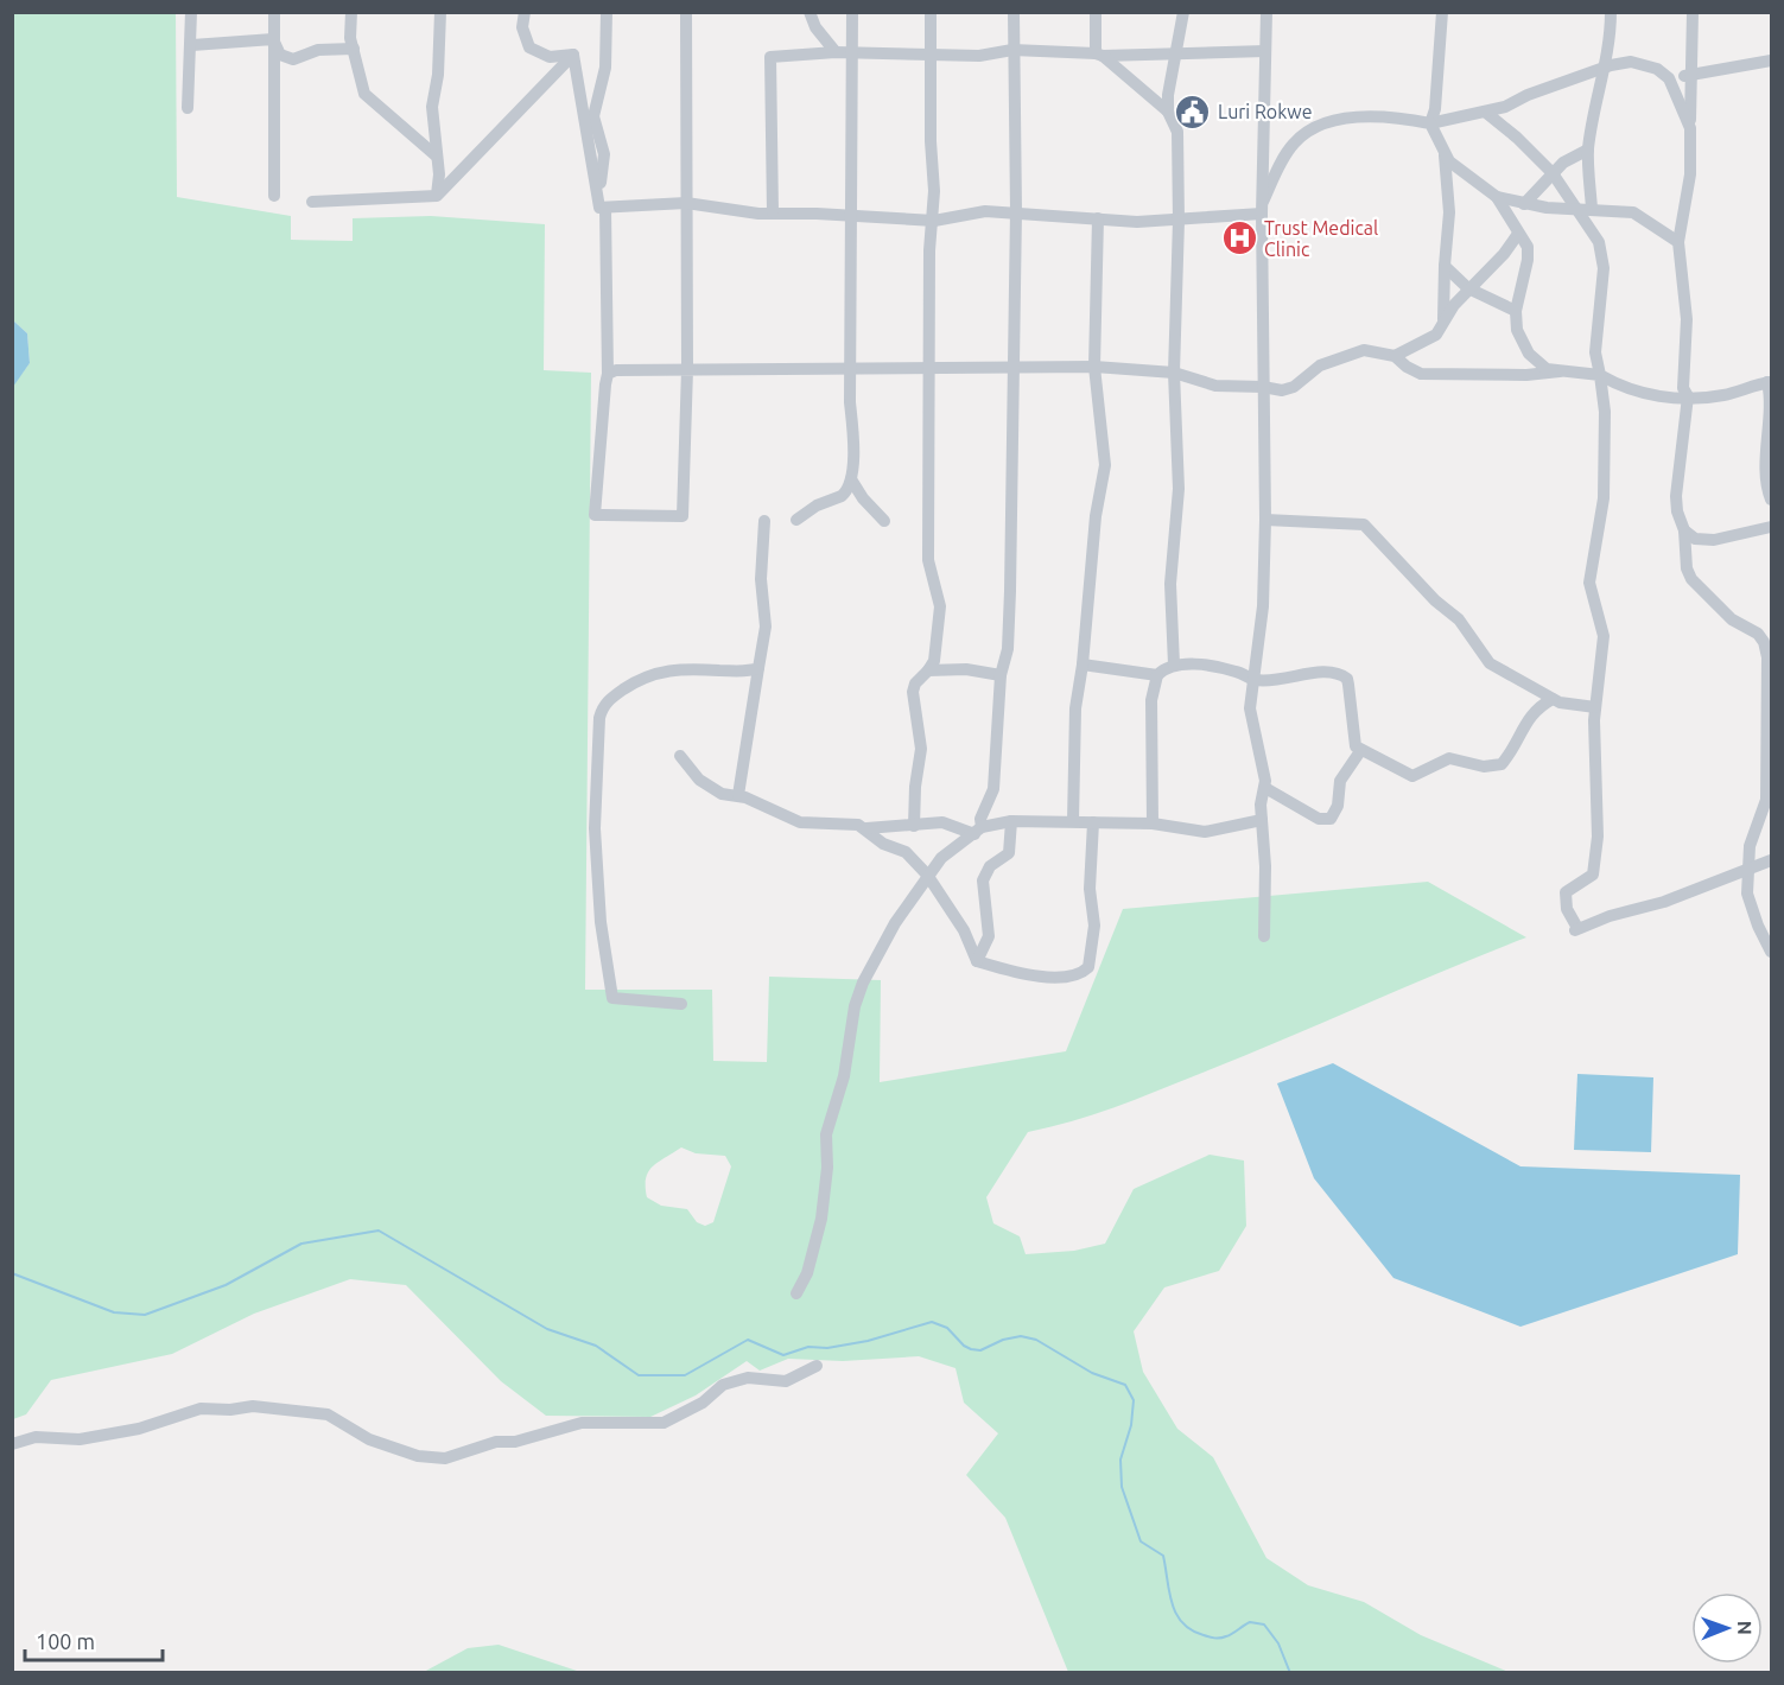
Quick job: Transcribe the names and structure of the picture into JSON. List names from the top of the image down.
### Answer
{
  "places": {
    "public building": ["Luri Rokwe"],
    "hospital": ["Trust Medical Clinic"]
  },
  "scale_bar": "100 m",
  "north": "right"
}
